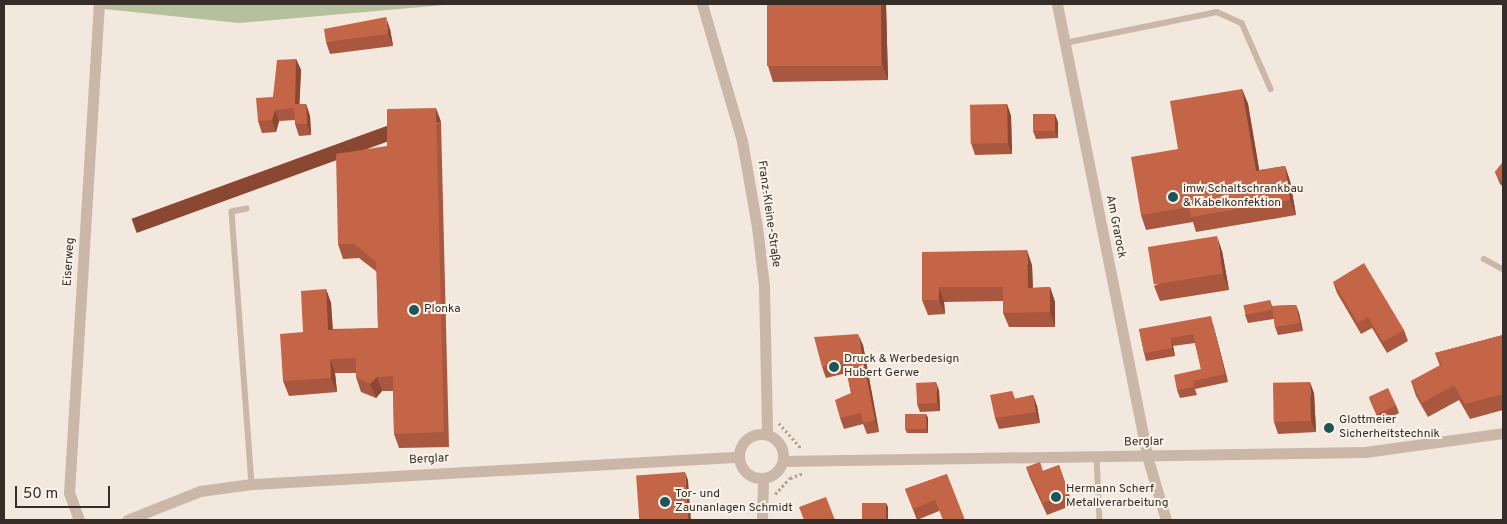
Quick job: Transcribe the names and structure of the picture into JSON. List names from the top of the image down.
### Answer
{
  "streets": {
    "street": [
      "Franz-Kleine-Straße",
      "Am Grarock",
      "Eiserweg",
      "Berglar"
    ]
  },
  "crossings": [
    ["Franz-Kleine-Straße", "Berglar"],
    ["Am Grarock", "Berglar"]
  ],
  "places": [
    "imw Schaltschrankbau & Kabelkonfektion",
    "Plonka",
    "Druck & Werbedesign Hubert Gerwe",
    "Glottmeier Sicherheitstechnik",
    "Hermann Scherf Metallverarbeitung",
    "Tor- und Zaunanlagen Schmidt"
  ],
  "scale_bar": "50 m"
}
